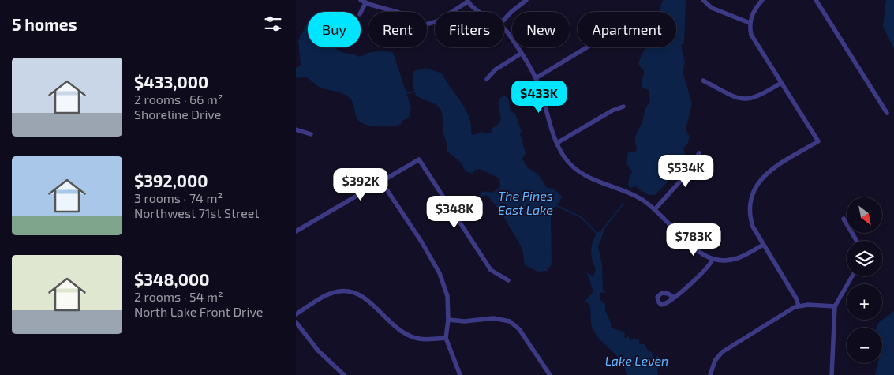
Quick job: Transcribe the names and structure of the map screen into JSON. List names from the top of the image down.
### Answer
{
  "water": ["The Pines East Lake", "Lake Leven"],
  "north": "bottom right",
  "page": {
    "heading": "5 homes",
    "chip": [
      "Buy",
      "Rent",
      "Filters",
      "New",
      "Apartment"
    ],
    "list": [
      {
        "name": "$433,000",
        "note": "2 rooms · 66 m² · Shoreline Drive"
      },
      {
        "name": "$392,000",
        "note": "3 rooms · 74 m² · Northwest 71st Street"
      },
      {
        "name": "$348,000",
        "note": "2 rooms · 54 m² · North Lake Front Drive"
      }
    ],
    "price": [
      "$433K",
      "$534K",
      "$392K",
      "$348K",
      "$783K"
    ],
    "map_buttons": ["+", "−"]
  }
}
